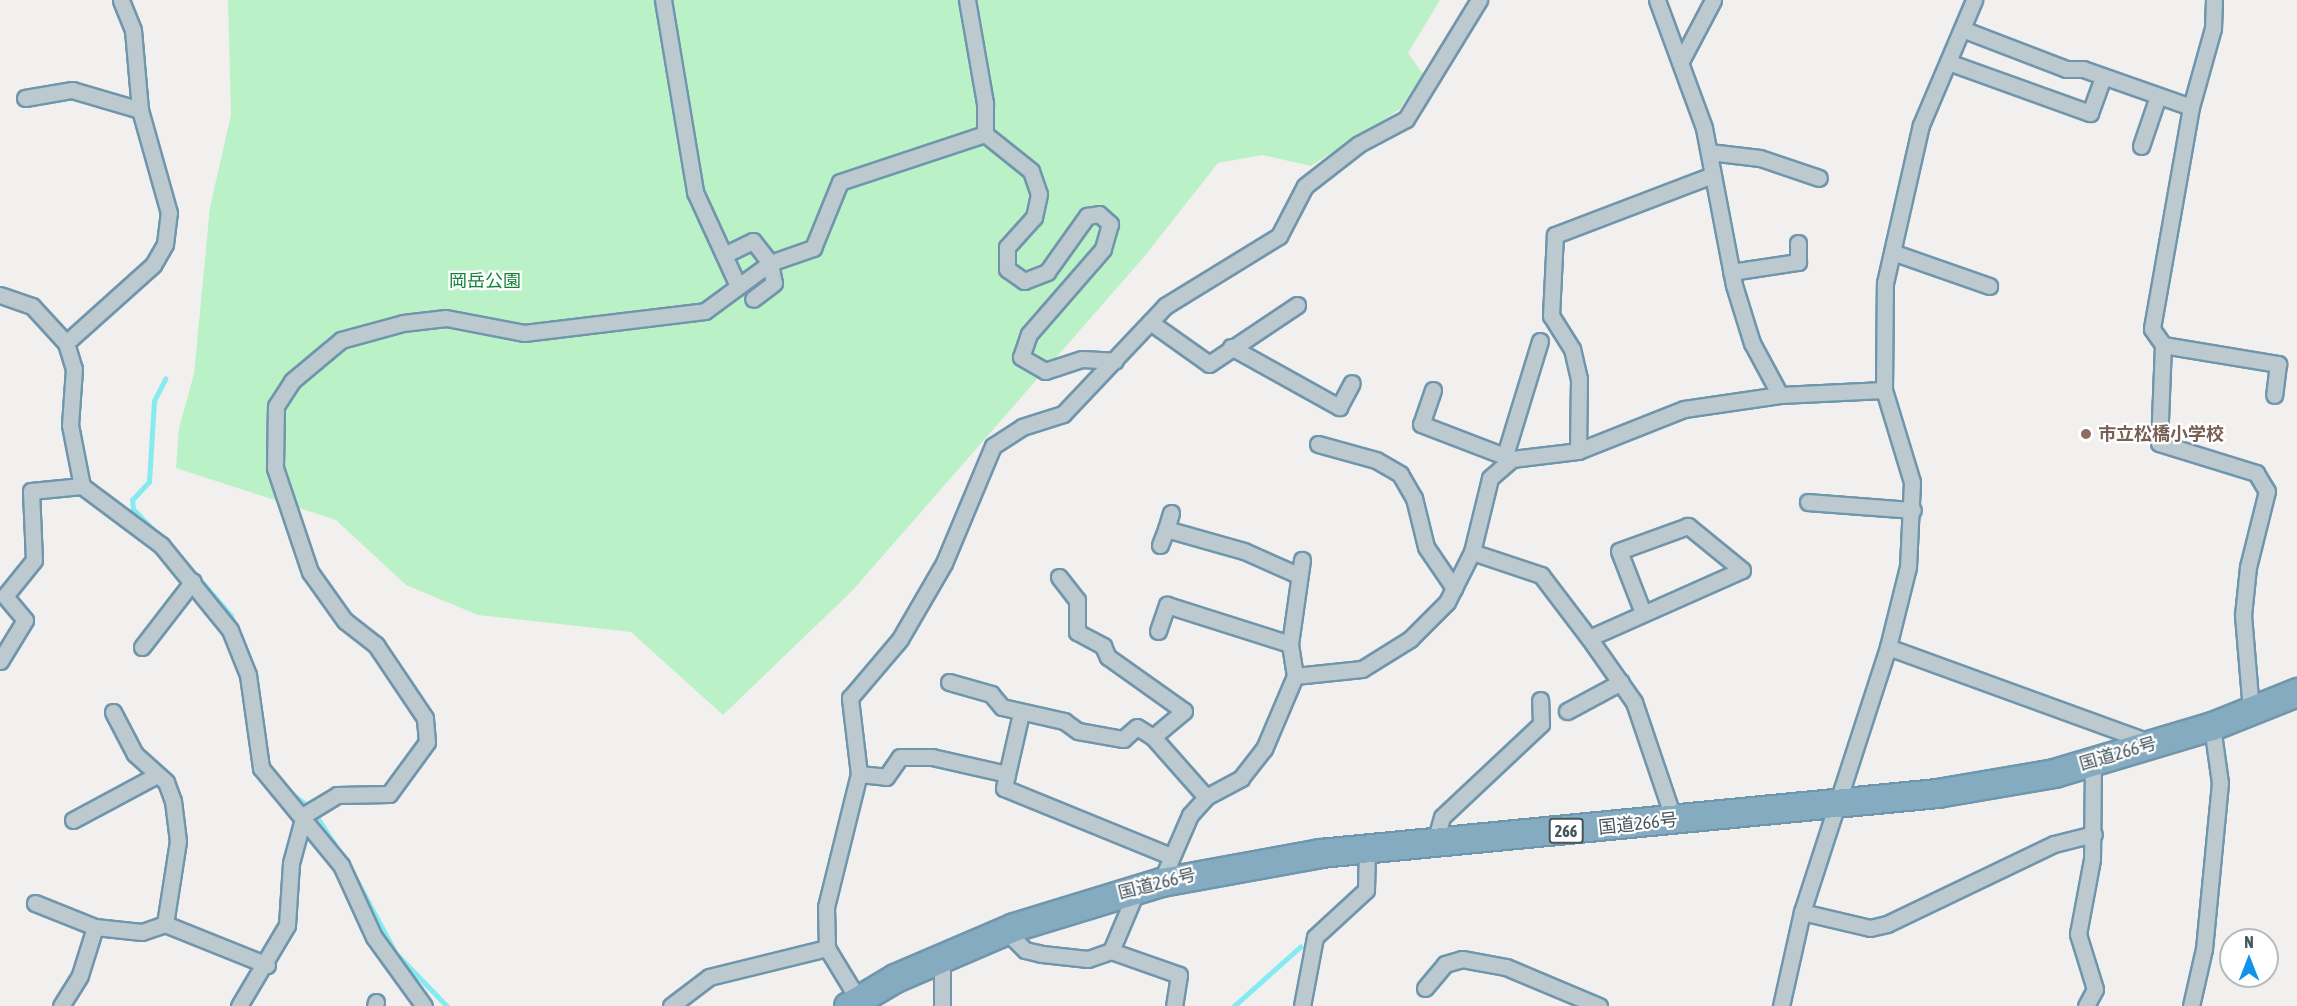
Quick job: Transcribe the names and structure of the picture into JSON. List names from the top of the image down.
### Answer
{
  "streets": {
    "highway": ["国道266号", "266"]
  },
  "parks": ["岡岳公園"],
  "places": ["市立松橋小学校"],
  "north": "top"
}
